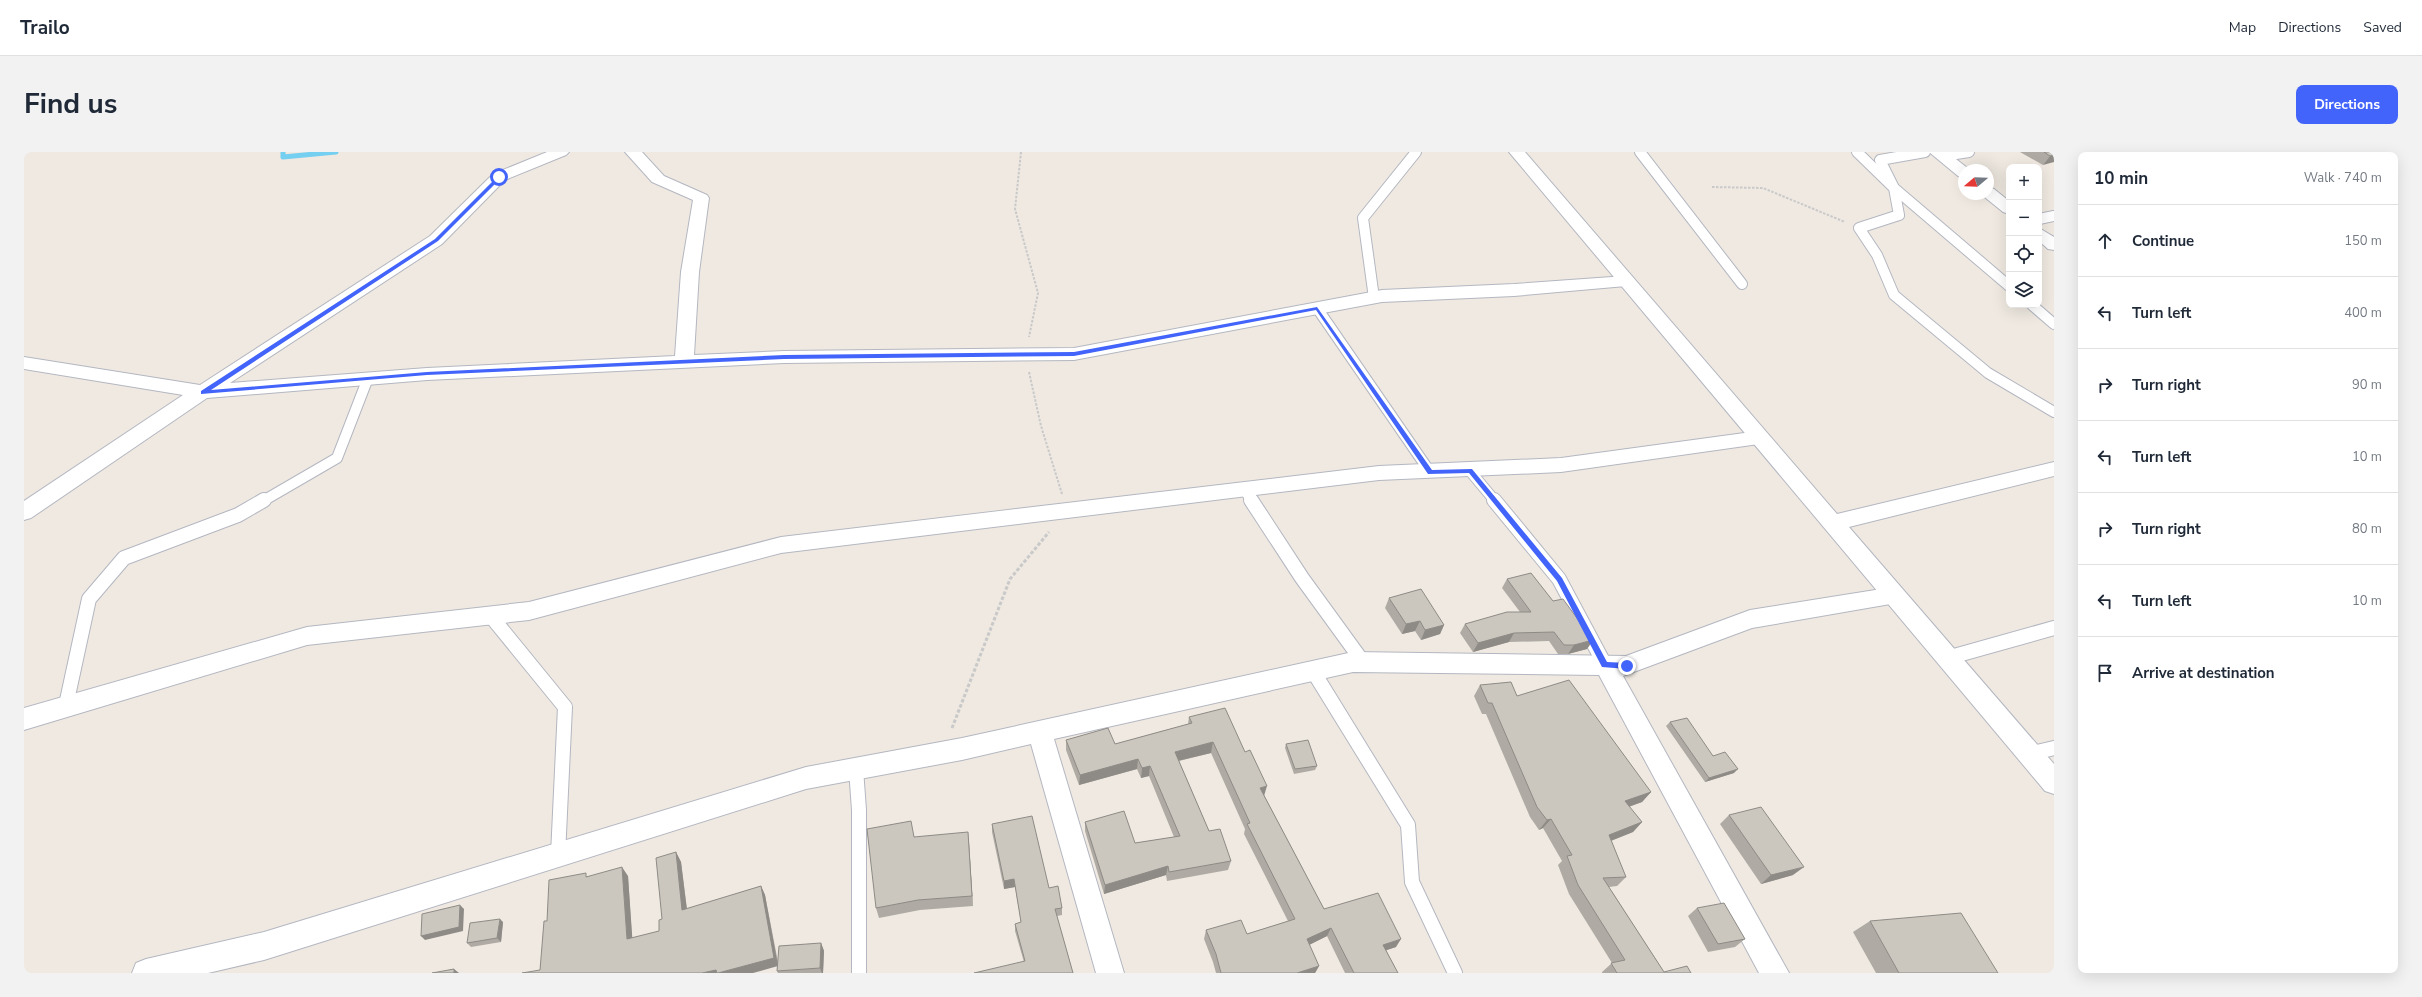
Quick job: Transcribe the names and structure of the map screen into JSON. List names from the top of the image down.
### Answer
{
  "north": "left",
  "page": {
    "header": "Trailo",
    "nav": ["Map", "Directions", "Saved"],
    "title": "Find us",
    "buttons": "Directions",
    "heading": ["10 min", "Walk · 740 m"],
    "map_buttons": ["+", "−"],
    "list": [
      ["Continue", "150 m"],
      ["Turn left", "400 m"],
      ["Turn right", "90 m"],
      ["Turn left", "10 m"],
      ["Turn right", "80 m"],
      ["Turn left", "10 m"],
      "Arrive at destination"
    ]
  }
}
